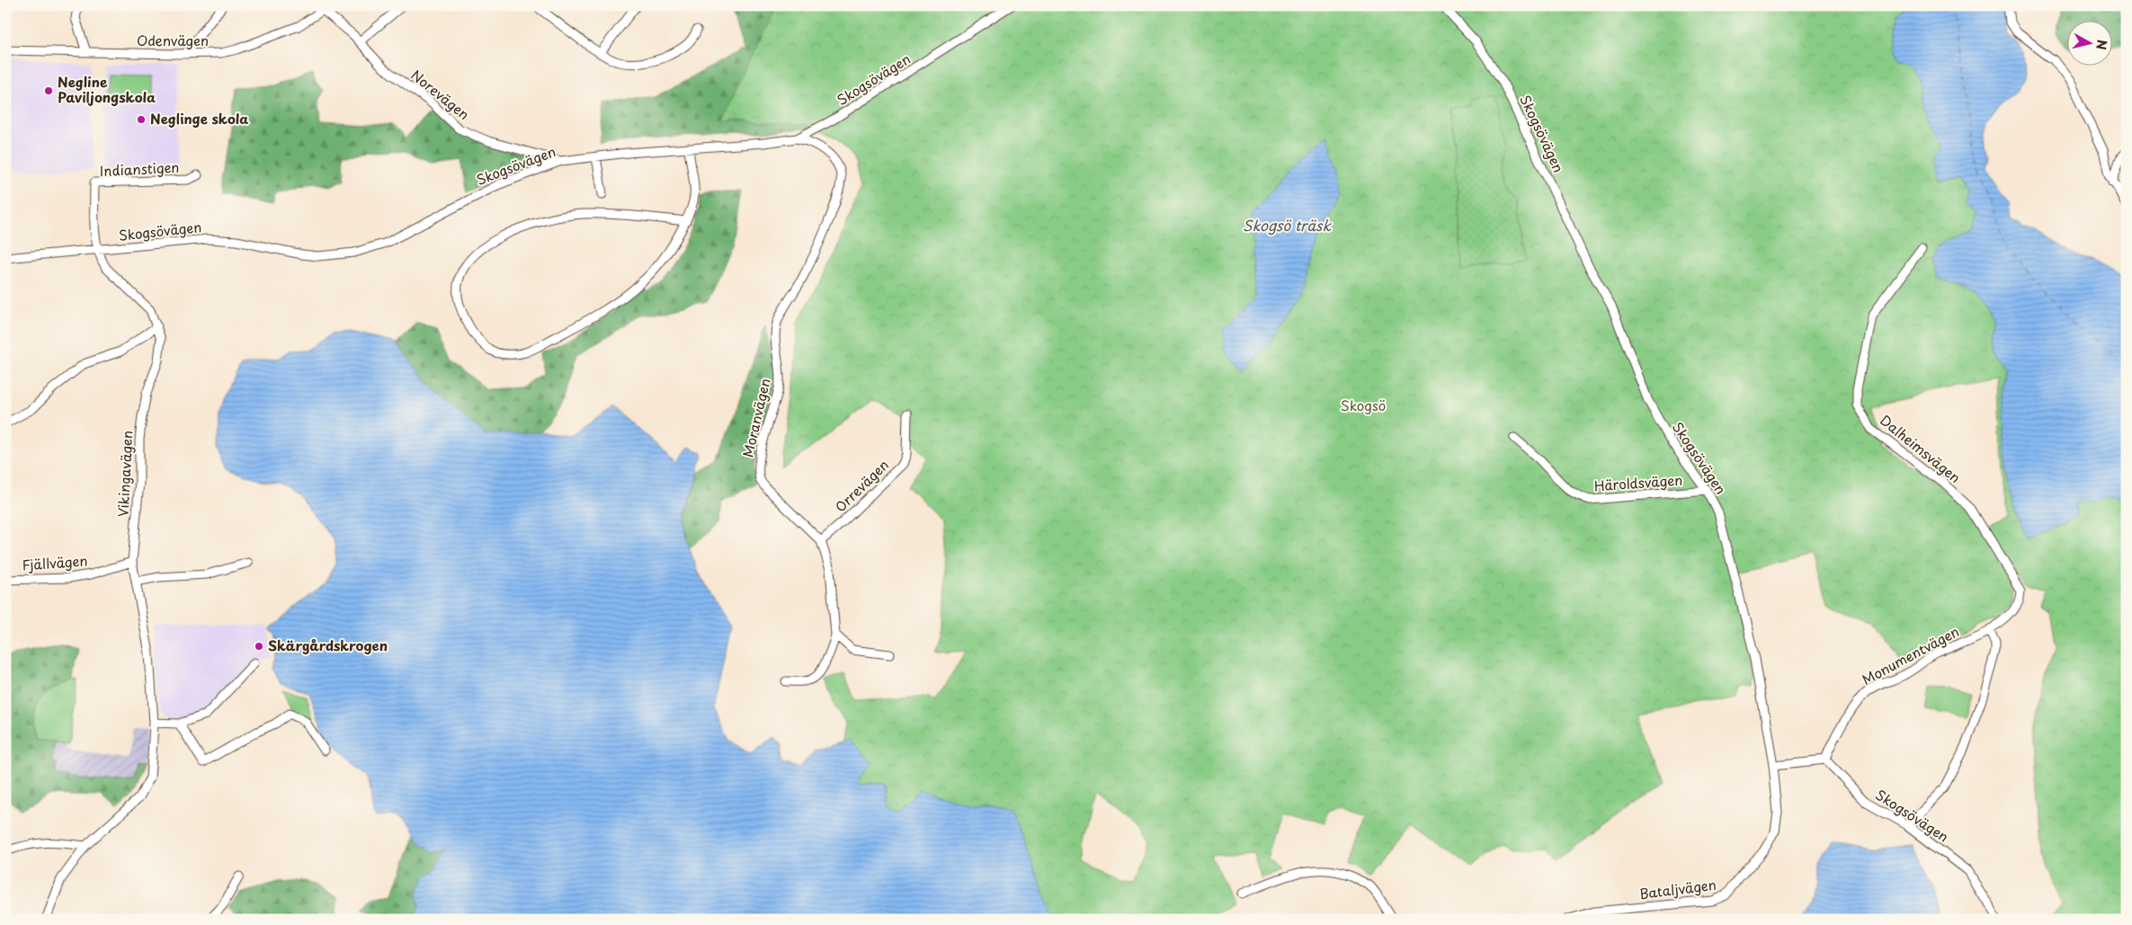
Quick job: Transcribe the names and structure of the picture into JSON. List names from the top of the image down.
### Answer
{
  "streets": {
    "street": [
      "Odenvägen",
      "Skogsövägen",
      "Norevägen",
      "Indianstigen",
      "Moranvägen",
      "Dalheimsvägen",
      "Vikingavägen",
      "Häroldsvägen",
      "Orrevägen",
      "Fjällvägen",
      "Monumentvägen",
      "Bataljvägen"
    ]
  },
  "crossings": [
    ["Odenvägen", "Norevägen"],
    ["Skogsövägen", "Norevägen"],
    ["Skogsövägen", "Indianstigen"],
    ["Skogsövägen", "Moranvägen"],
    ["Skogsövägen", "Vikingavägen"],
    ["Skogsövägen", "Häroldsvägen"],
    ["Skogsövägen", "Monumentvägen"],
    ["Skogsövägen", "Bataljvägen"],
    ["Indianstigen", "Vikingavägen"],
    ["Moranvägen", "Orrevägen"],
    ["Dalheimsvägen", "Monumentvägen"],
    ["Vikingavägen", "Fjällvägen"]
  ],
  "water": ["Skogsö träsk"],
  "parks": ["Skogsö"],
  "places": ["Negline Paviljongskola", "Neglinge skola", "Skärgårdskrogen"],
  "north": "right"
}
